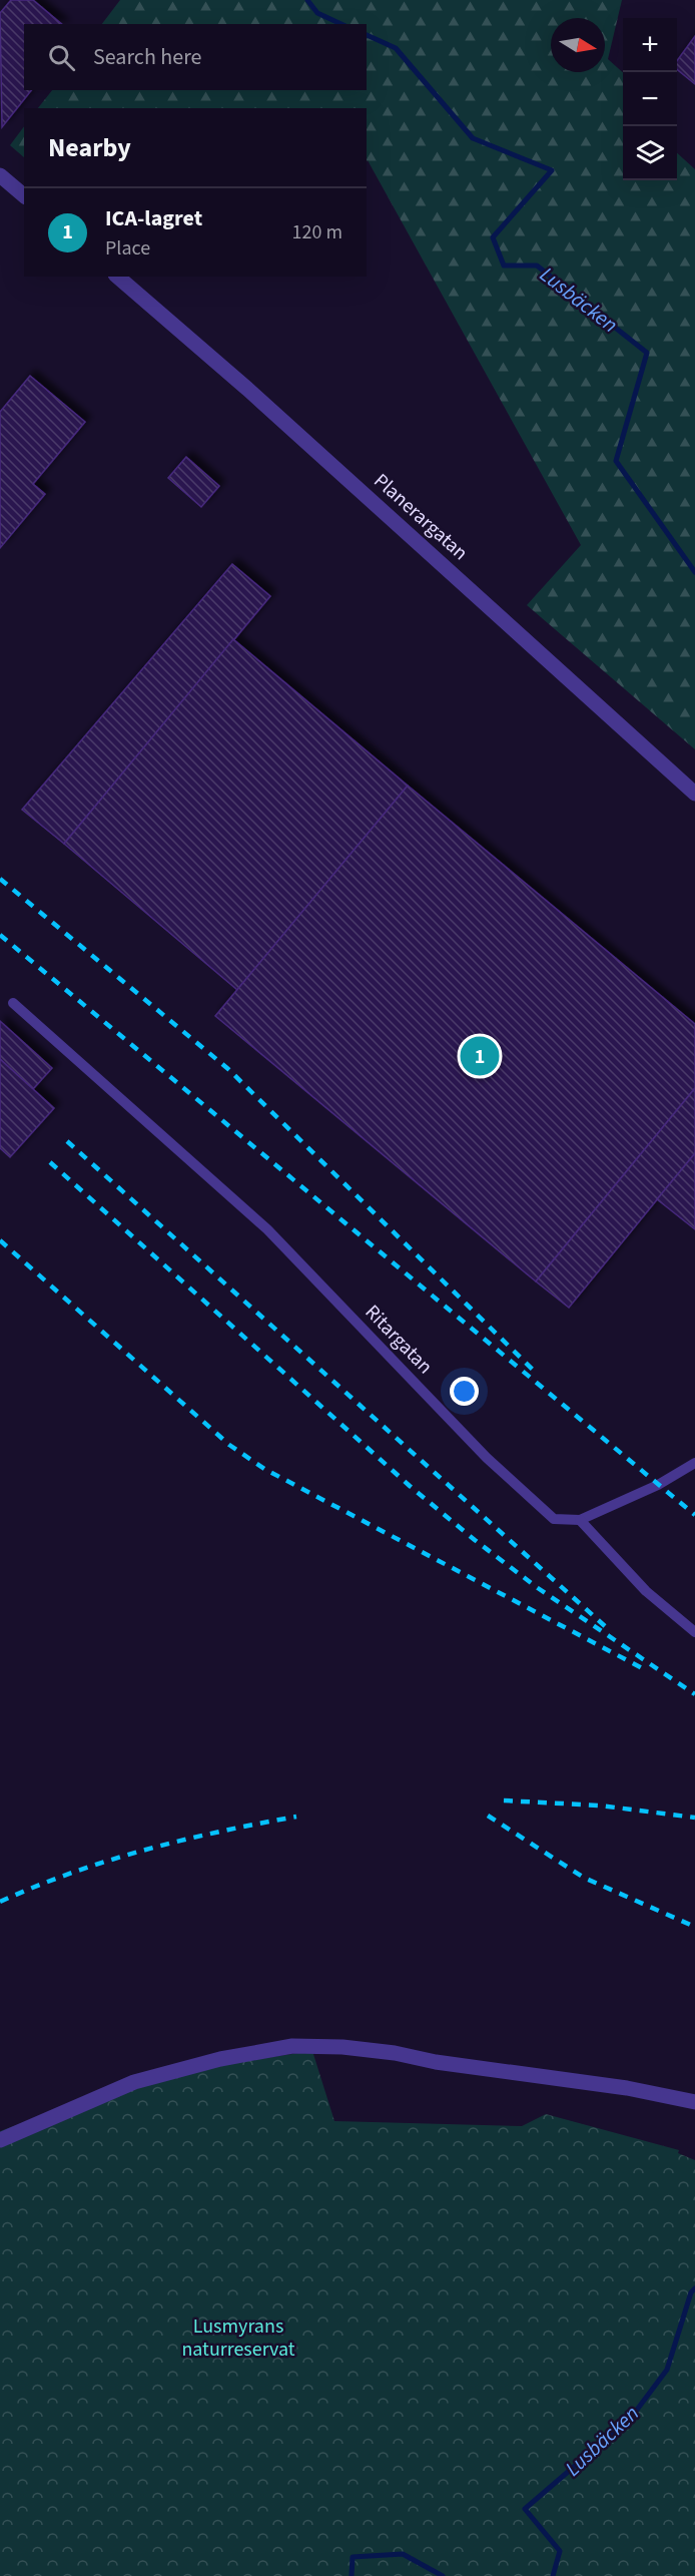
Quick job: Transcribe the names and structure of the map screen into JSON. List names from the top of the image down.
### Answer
{
  "streets": {
    "street": ["Planerargatan"],
    "lane": ["Ritargatan"]
  },
  "water": ["Lusbäcken"],
  "parks": ["Lusmyrans naturreservat"],
  "north": "right",
  "page": {
    "map_buttons": ["+", "−"],
    "search": "Search here",
    "heading": "Nearby",
    "list": [
      {
        "mark": "1",
        "name": "ICA-lagret",
        "note": "Place",
        "value": "120 m"
      }
    ],
    "pins": "1"
  }
}
